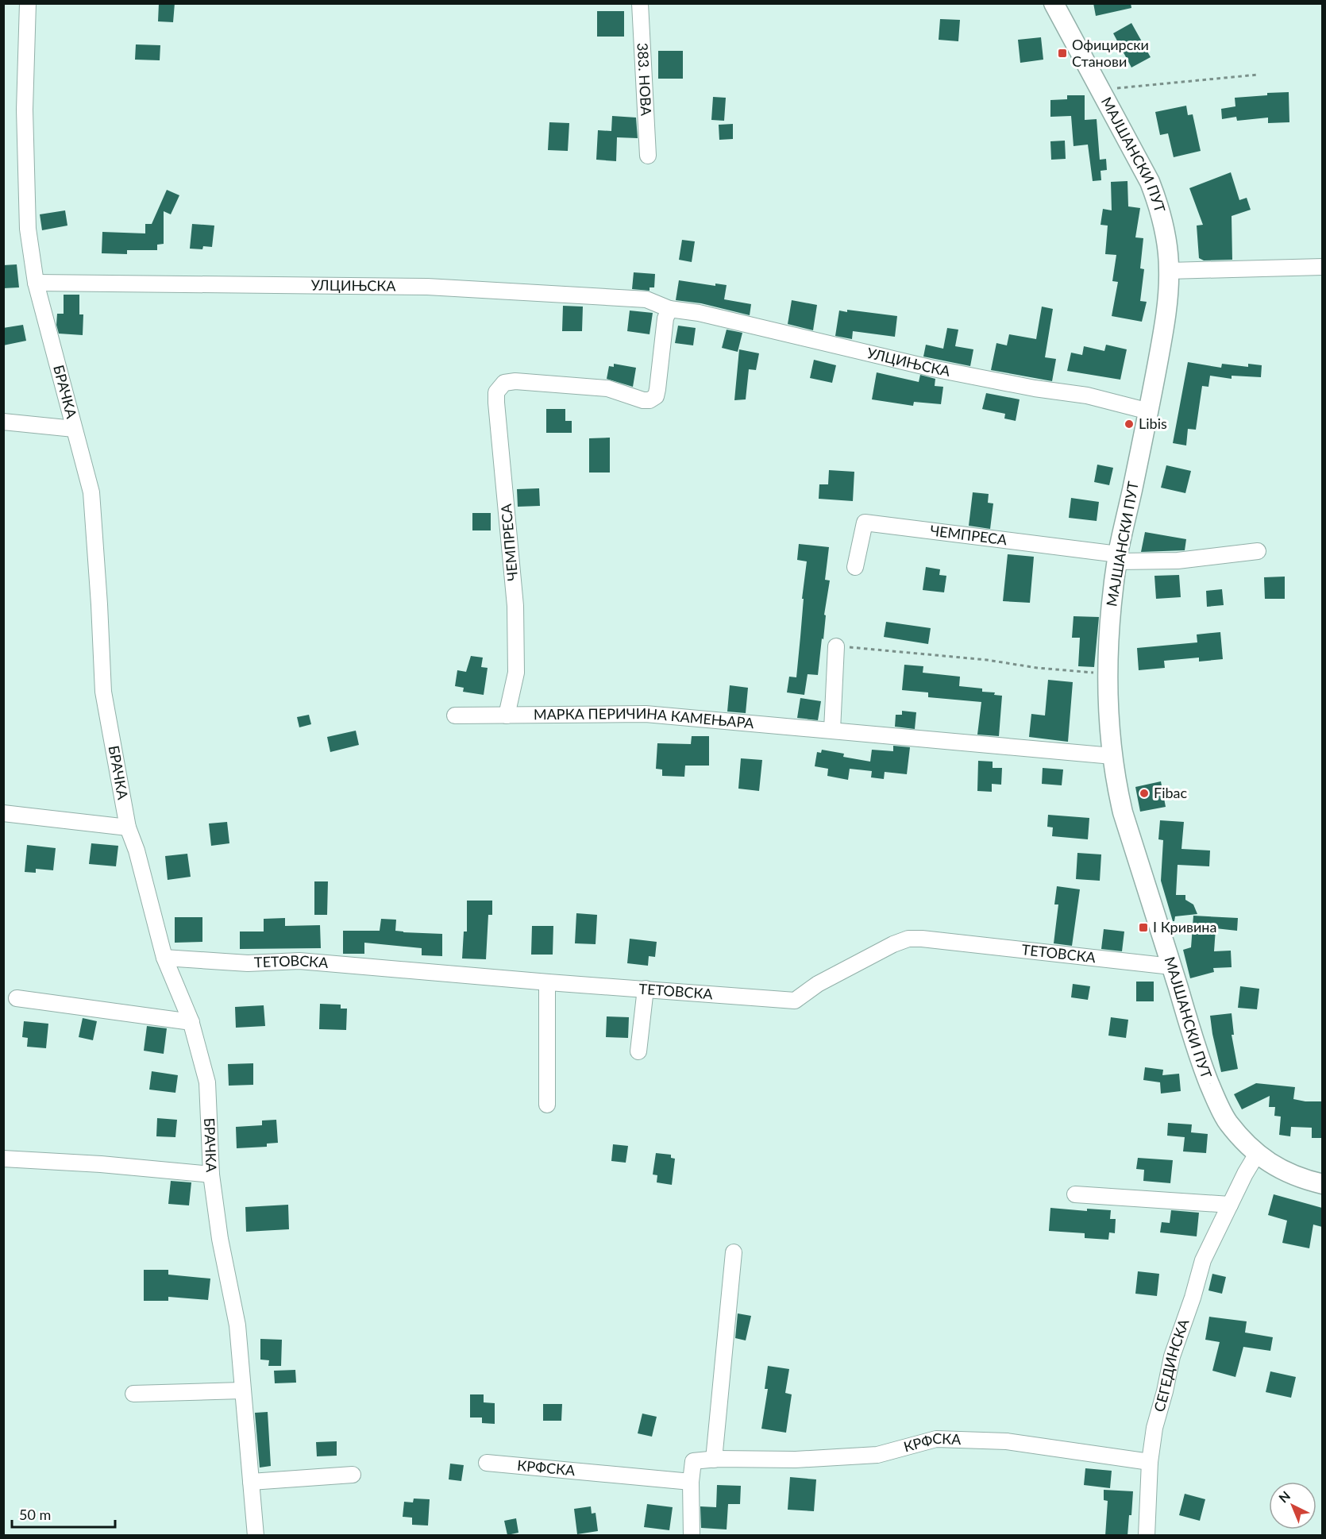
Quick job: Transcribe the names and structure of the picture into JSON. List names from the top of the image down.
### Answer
{
  "streets": {
    "street": [
      "383. НОВА",
      "МАЈШАНСКИ ПУТ",
      "УЛЦИЊСКА",
      "БРАЧКА",
      "ЧЕМПРЕСА",
      "МАРКА ПЕРИЧИНА КАМЕЊАРА",
      "ТЕТОВСКА",
      "СЕГЕДИНСКА",
      "КРФСКА"
    ]
  },
  "crossings": [
    ["МАЈШАНСКИ ПУТ", "УЛЦИЊСКА"],
    ["МАЈШАНСКИ ПУТ", "ЧЕМПРЕСА"],
    ["МАЈШАНСКИ ПУТ", "МАРКА ПЕРИЧИНА КАМЕЊАРА"],
    ["МАЈШАНСКИ ПУТ", "ТЕТОВСКА"],
    ["МАЈШАНСКИ ПУТ", "СЕГЕДИНСКА"],
    ["УЛЦИЊСКА", "БРАЧКА"],
    ["УЛЦИЊСКА", "ЧЕМПРЕСА"],
    ["БРАЧКА", "ТЕТОВСКА"],
    ["ЧЕМПРЕСА", "МАРКА ПЕРИЧИНА КАМЕЊАРА"],
    ["СЕГЕДИНСКА", "КРФСКА"]
  ],
  "places": {
    "transit": ["Официрски Станови", "I Кривина"],
    "other": ["Libis", "Fibac"]
  },
  "scale_bar": "50 m",
  "north": "top left"
}
